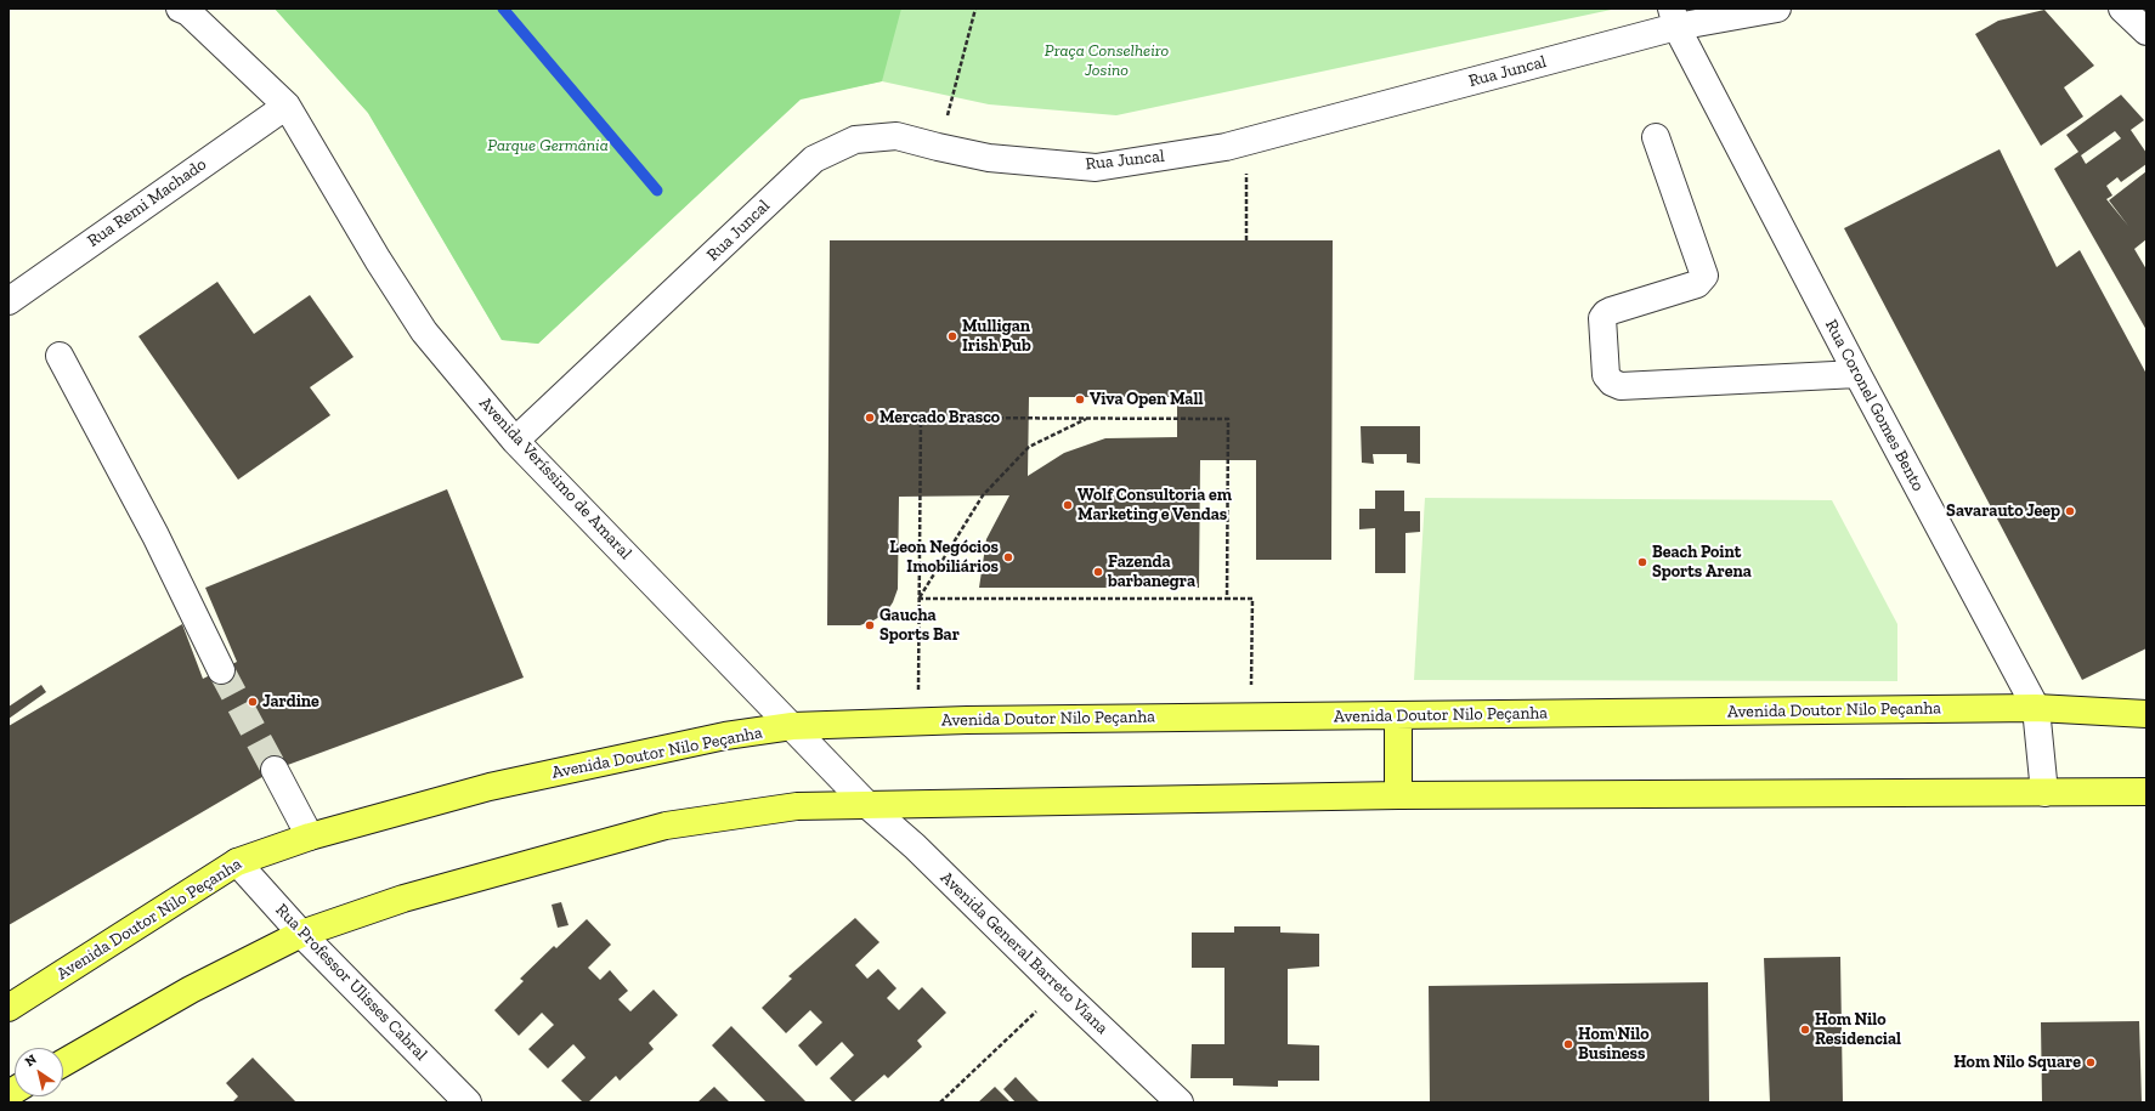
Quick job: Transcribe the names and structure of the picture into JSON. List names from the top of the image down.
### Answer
{
  "streets": {
    "main road": ["Avenida Doutor Nilo Peçanha"],
    "street": [
      "Rua Juncal",
      "Rua Remi Machado",
      "Rua Coronel Gomes Bento",
      "Avenida Veríssimo de Amaral",
      "Avenida General Barreto Viana",
      "Rua Professor Ulisses Cabral"
    ]
  },
  "crossings": [
    ["Rua Juncal", "Rua Coronel Gomes Bento"],
    ["Rua Juncal", "Avenida Veríssimo de Amaral"],
    ["Rua Remi Machado", "Avenida Veríssimo de Amaral"],
    ["Rua Coronel Gomes Bento", "Avenida Doutor Nilo Peçanha"],
    ["Avenida Veríssimo de Amaral", "Avenida Doutor Nilo Peçanha"],
    ["Avenida Veríssimo de Amaral", "Avenida General Barreto Viana"],
    ["Avenida Doutor Nilo Peçanha", "Rua Professor Ulisses Cabral"]
  ],
  "parks": ["Praça Conselheiro Josino", "Parque Germânia"],
  "places": [
    "Mulligan Irish Pub",
    "Viva Open Mall",
    "Mercado Brasco",
    "Wolf Consultoria em Marketing e Vendas",
    "Savarauto Jeep",
    "Leon Negócios Imobiliários",
    "Beach Point Sports Arena",
    "Fazenda barbanegra",
    "Gaucha Sports Bar",
    "Jardine",
    "Hom Nilo Residencial",
    "Hom Nilo Business",
    "Hom Nilo Square"
  ],
  "north": "top left"
}
